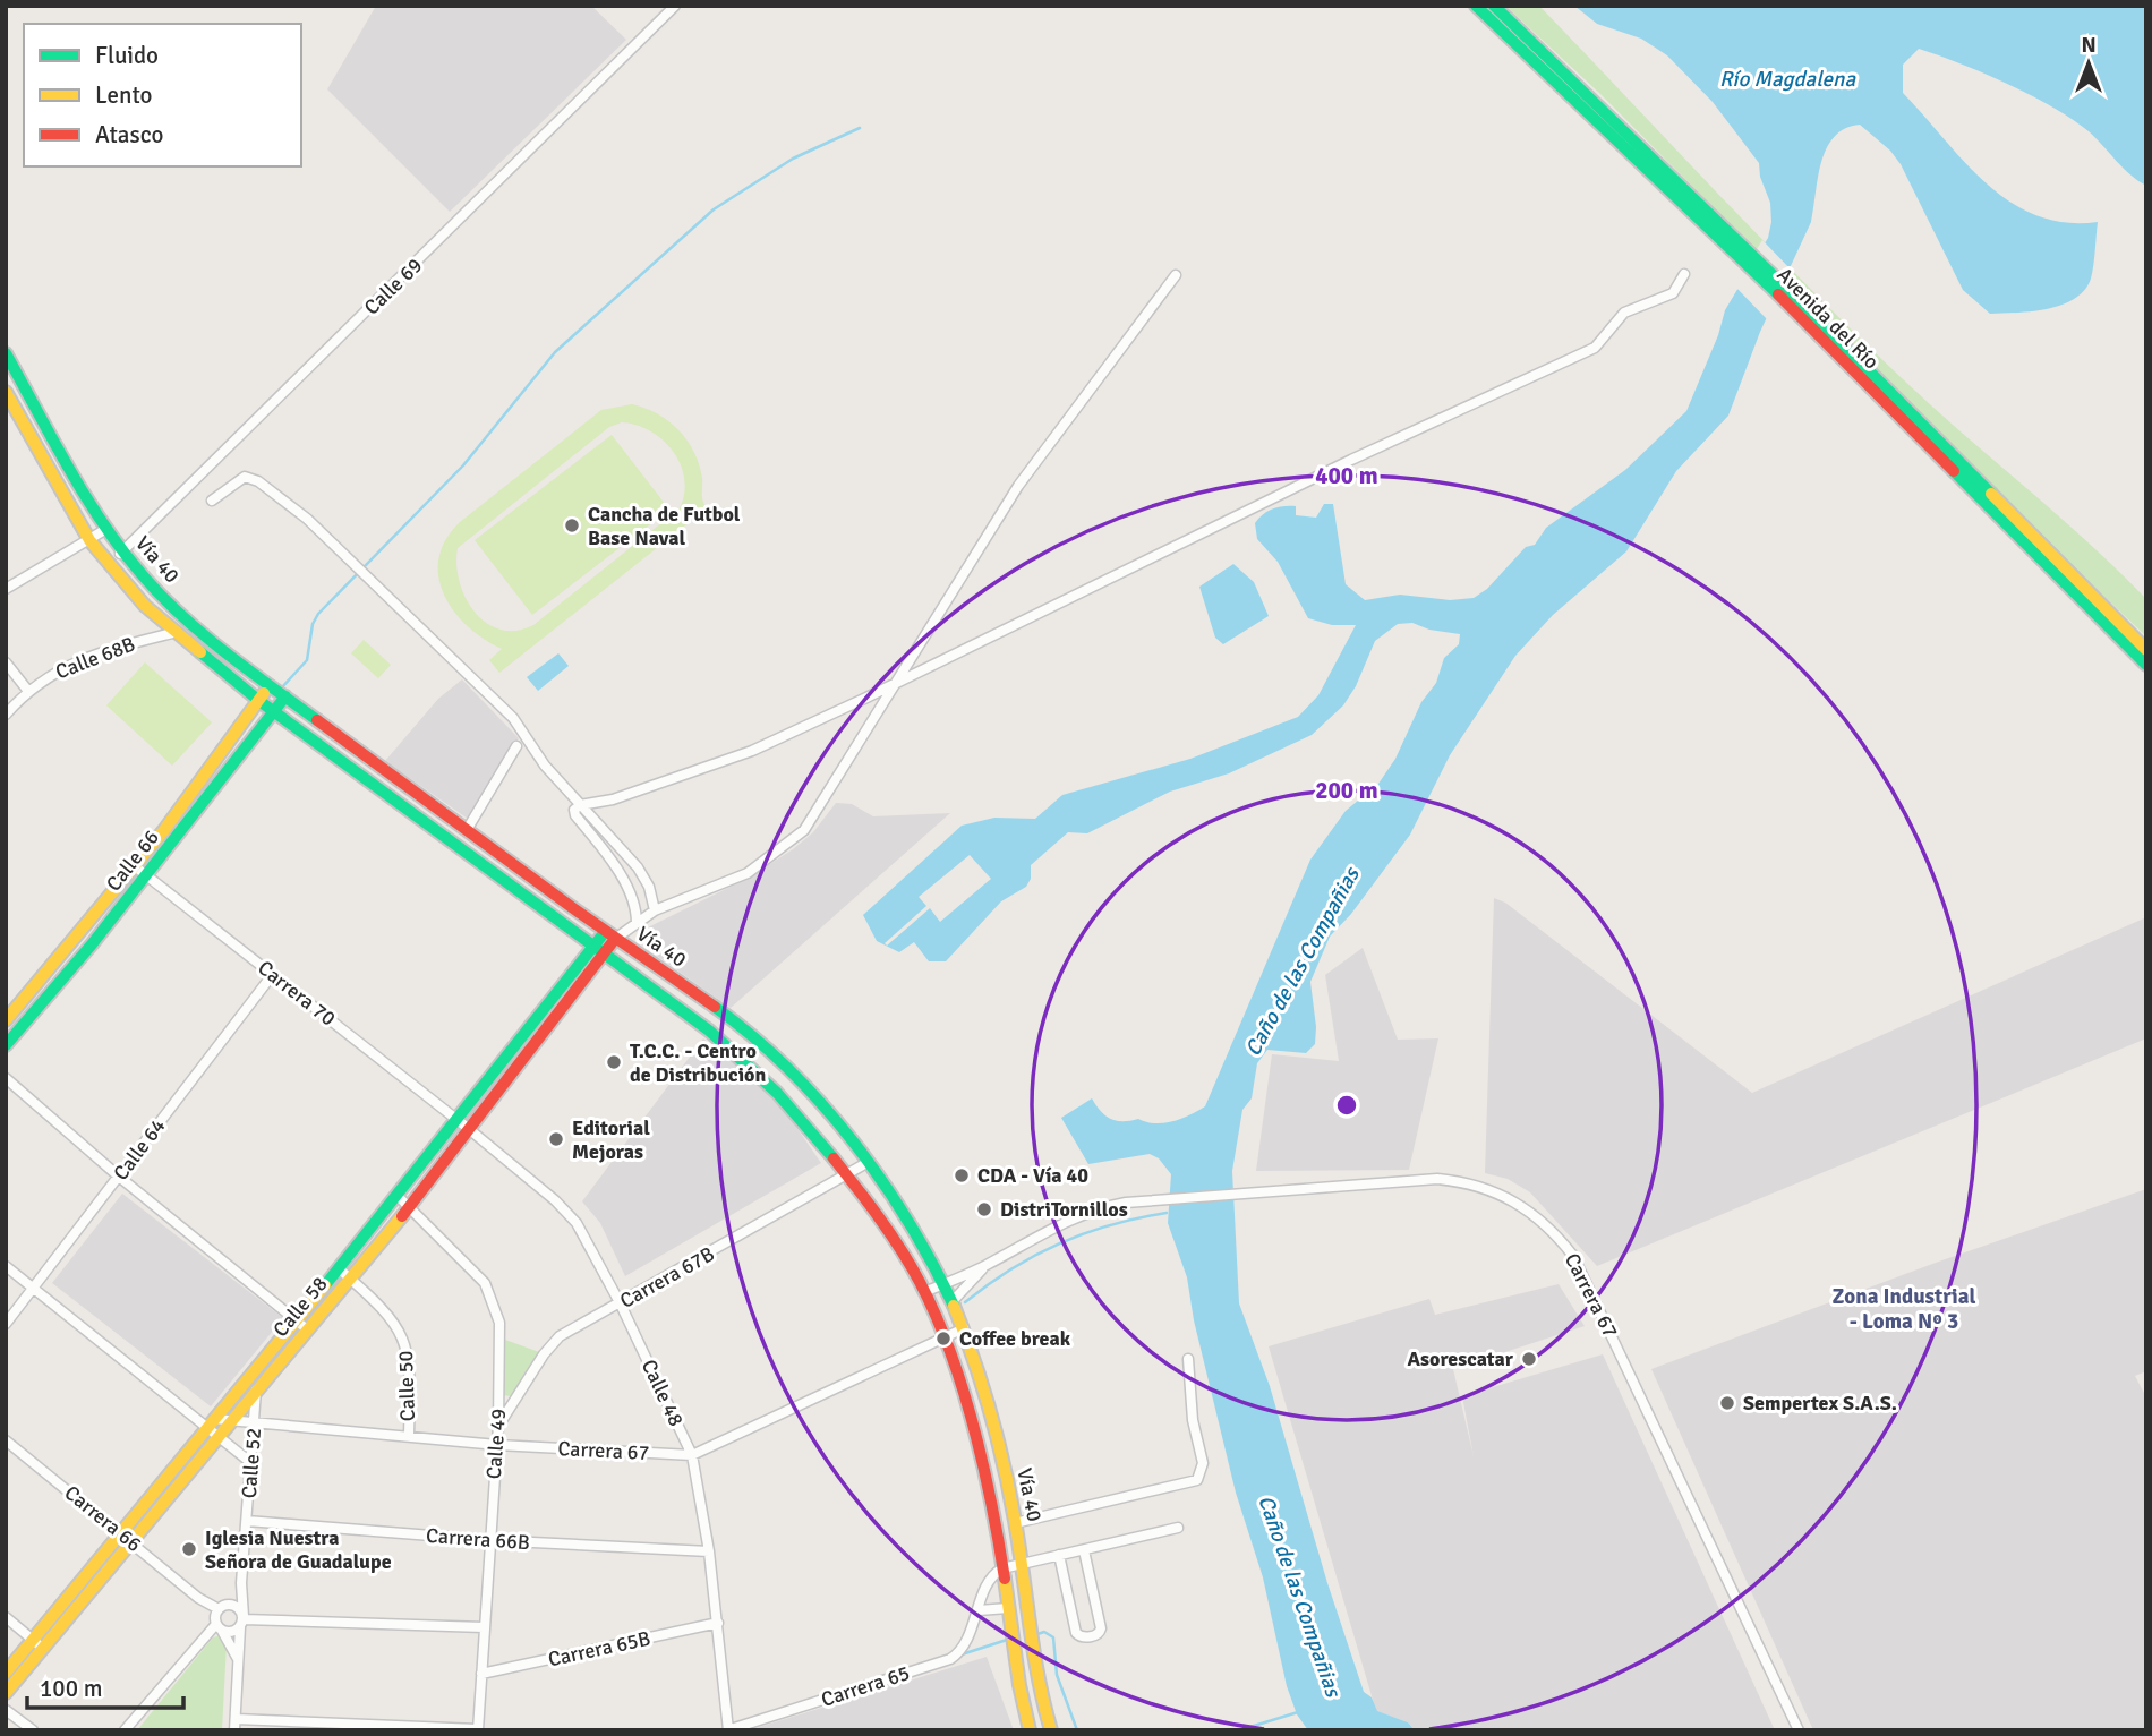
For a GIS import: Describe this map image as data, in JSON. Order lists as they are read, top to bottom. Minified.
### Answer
{"streets":{"main road":["Avenida del Río","Vía 40","Calle 66","Calle 58"],"street":["Calle 69","Calle 68B","Carrera 70","Calle 64","Carrera 67B","Carrera 67","Calle 50","Calle 48","Calle 49","Calle 52","Carrera 66","Carrera 66B","Carrera 65B","Carrera 65"]},"crossings":[["Calle 69","Vía 40"],["Vía 40","Calle 68B"],["Vía 40","Calle 66"],["Vía 40","Carrera 67B"],["Vía 40","Carrera 67"],["Vía 40","Calle 58"],["Vía 40","Carrera 65"],["Calle 66","Carrera 70"],["Carrera 70","Calle 64"],["Carrera 70","Calle 58"],["Carrera 70","Calle 48"],["Carrera 67B","Calle 48"],["Carrera 67B","Calle 49"],["Carrera 67","Calle 58"],["Carrera 67","Calle 50"],["Carrera 67","Calle 48"],["Carrera 67","Calle 49"],["Carrera 67","Calle 52"],["Calle 58","Calle 50"],["Calle 58","Calle 48"],["Calle 58","Calle 49"],["Calle 58","Calle 52"],["Calle 58","Carrera 66"],["Calle 48","Carrera 66B"],["Calle 48","Carrera 65B"],["Calle 48","Carrera 65"],["Calle 49","Carrera 66B"],["Calle 49","Carrera 65B"],["Calle 52","Carrera 66"],["Calle 52","Carrera 66B"]],"districts":["Zona Industrial - Loma Nº 3"],"water":["Río Magdalena","Caño de las Compañias"],"places":["Cancha de Futbol Base Naval","T.C.C. - Centro de Distribución","Editorial Mejoras","CDA - Vía 40","DistriTornillos","Coffee break","Asorescatar","Sempertex S.A.S.","Iglesia Nuestra Señora de Guadalupe"],"legend":["Fluido","Lento","Atasco"],"scale_bar":"100 m","north":"top","rings":["400 m","200 m"]}
